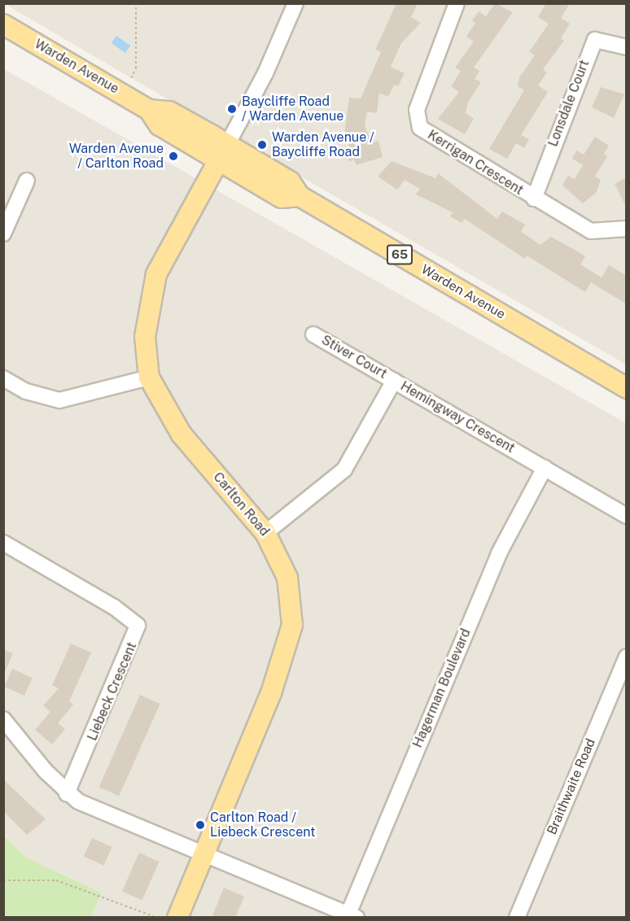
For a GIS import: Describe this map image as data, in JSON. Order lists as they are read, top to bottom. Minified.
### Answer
{"streets":{"main road":["Warden Avenue","65","Carlton Road"],"street":["Lonsdale Court","Kerrigan Crescent","Stiver Court","Hemingway Crescent","Hagerman Boulevard","Liebeck Crescent","Braithwaite Road"]},"crossings":[["Warden Avenue","Carlton Road"],["Lonsdale Court","Kerrigan Crescent"],["Stiver Court","Hemingway Crescent"],["Hemingway Crescent","Carlton Road"],["Hemingway Crescent","Hagerman Boulevard"]],"places":["Baycliffe Road / Warden Avenue","Warden Avenue / Baycliffe Road","Warden Avenue / Carlton Road","Carlton Road / Liebeck Crescent"]}
